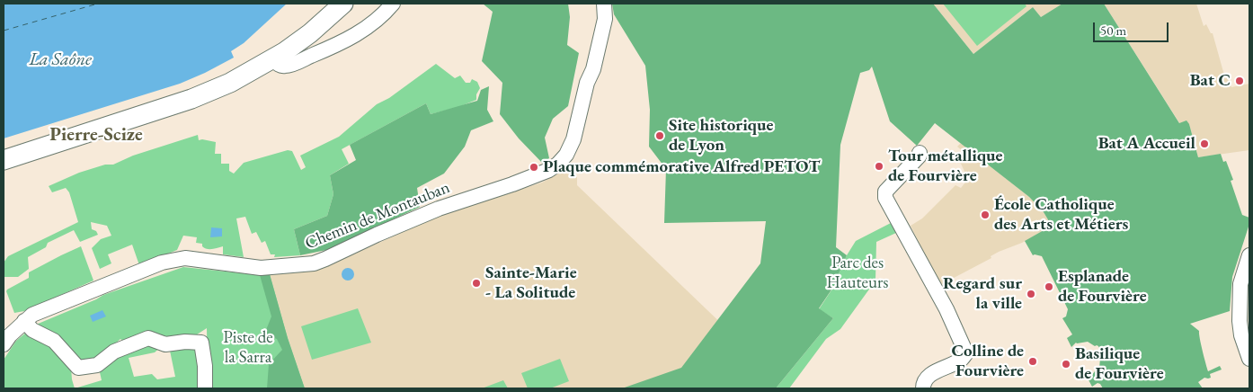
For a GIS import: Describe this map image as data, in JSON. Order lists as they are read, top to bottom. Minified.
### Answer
{"streets":{"street":["Chemin de Montauban"]},"districts":["Pierre-Scize"],"water":["La Saône"],"parks":["Parc des Hauteurs","Piste de la Sarra"],"places":["Bat C","Site historique de Lyon","Bat A Accueil","Tour métallique de Fourvière","Plaque commémorative Alfred PETOT","École Catholique des Arts et Métiers","Sainte-Marie - La Solitude","Esplanade de Fourvière","Regard sur la ville","Colline de Fourvière","Basilique de Fourvière"],"scale_bar":"50 m"}
